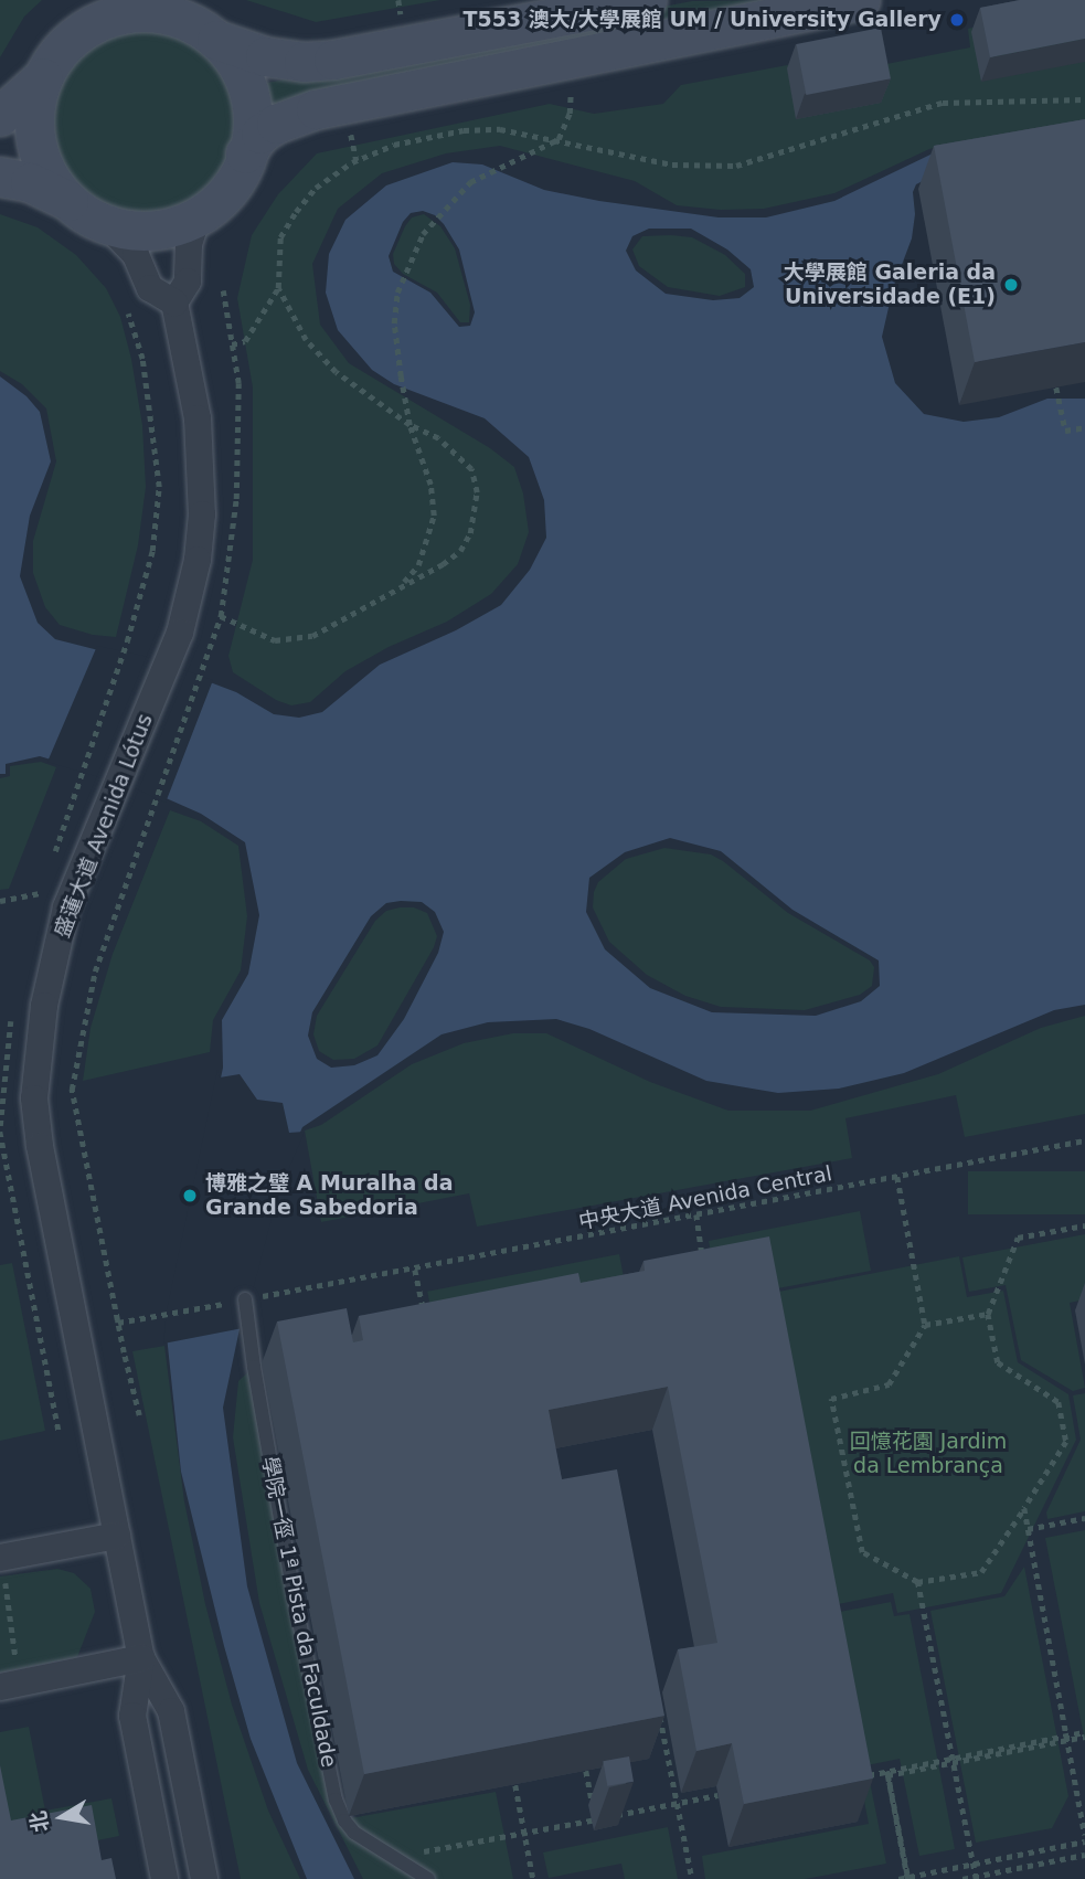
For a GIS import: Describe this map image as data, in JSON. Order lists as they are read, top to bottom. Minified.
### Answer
{"streets":{"street":["盛蓮大道 Avenida Lótus"],"lane":["學院一徑 1ª Pista da Faculdade"],"path":["中央大道 Avenida Central"]},"parks":["回憶花園 Jardim da Lembrança"],"places":["T553 澳大/大學展館 UM / University Gallery","大學展館 Galeria da Universidade (E1)","博雅之璧 A Muralha da Grande Sabedoria"],"north":"left"}
